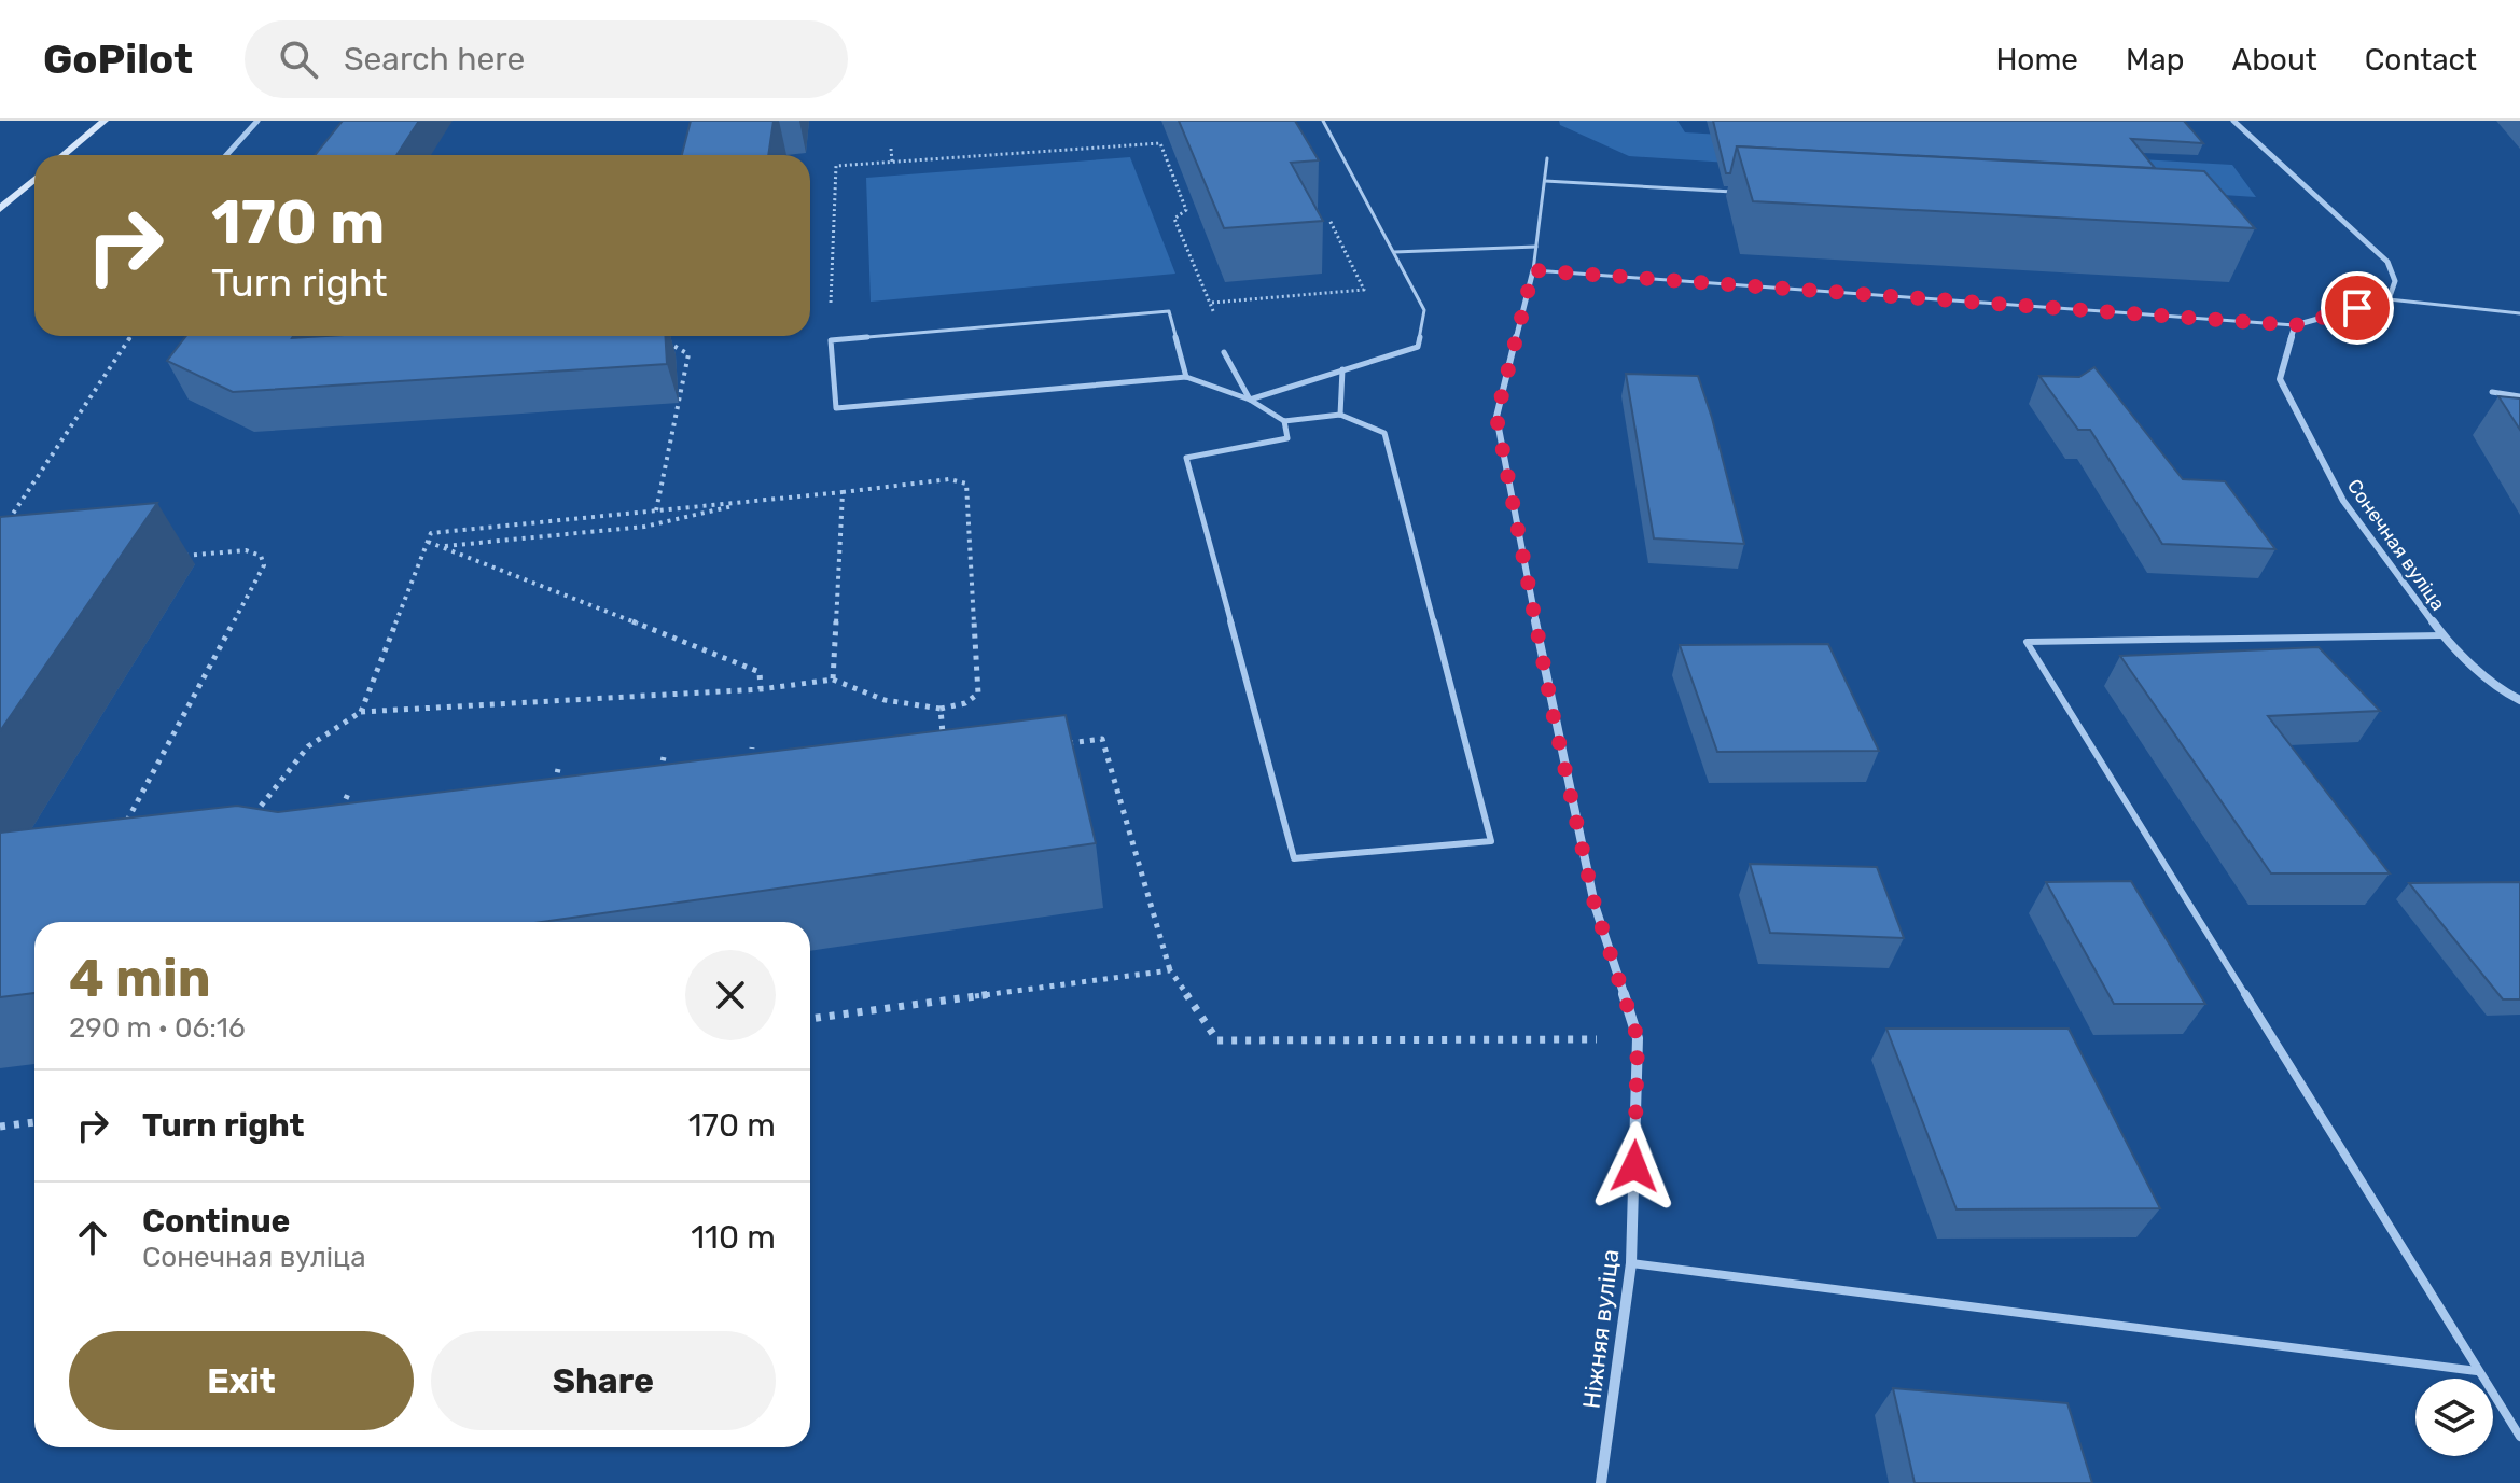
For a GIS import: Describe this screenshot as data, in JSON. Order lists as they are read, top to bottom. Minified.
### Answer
{"streets":{"street":["Сонечная вуліца","Ніжняя вуліца"]},"page":{"header":"GoPilot","search":"Search here","nav":["Home","Map","About","Contact"],"turn":["170 m","Turn right"],"heading":["4 min","290 m · 06:16"],"list":[{"name":"Turn right","value":"170 m"},{"name":"Continue","note":"Сонечная вуліца","value":"110 m"}],"buttons":["Exit","Share"]}}
